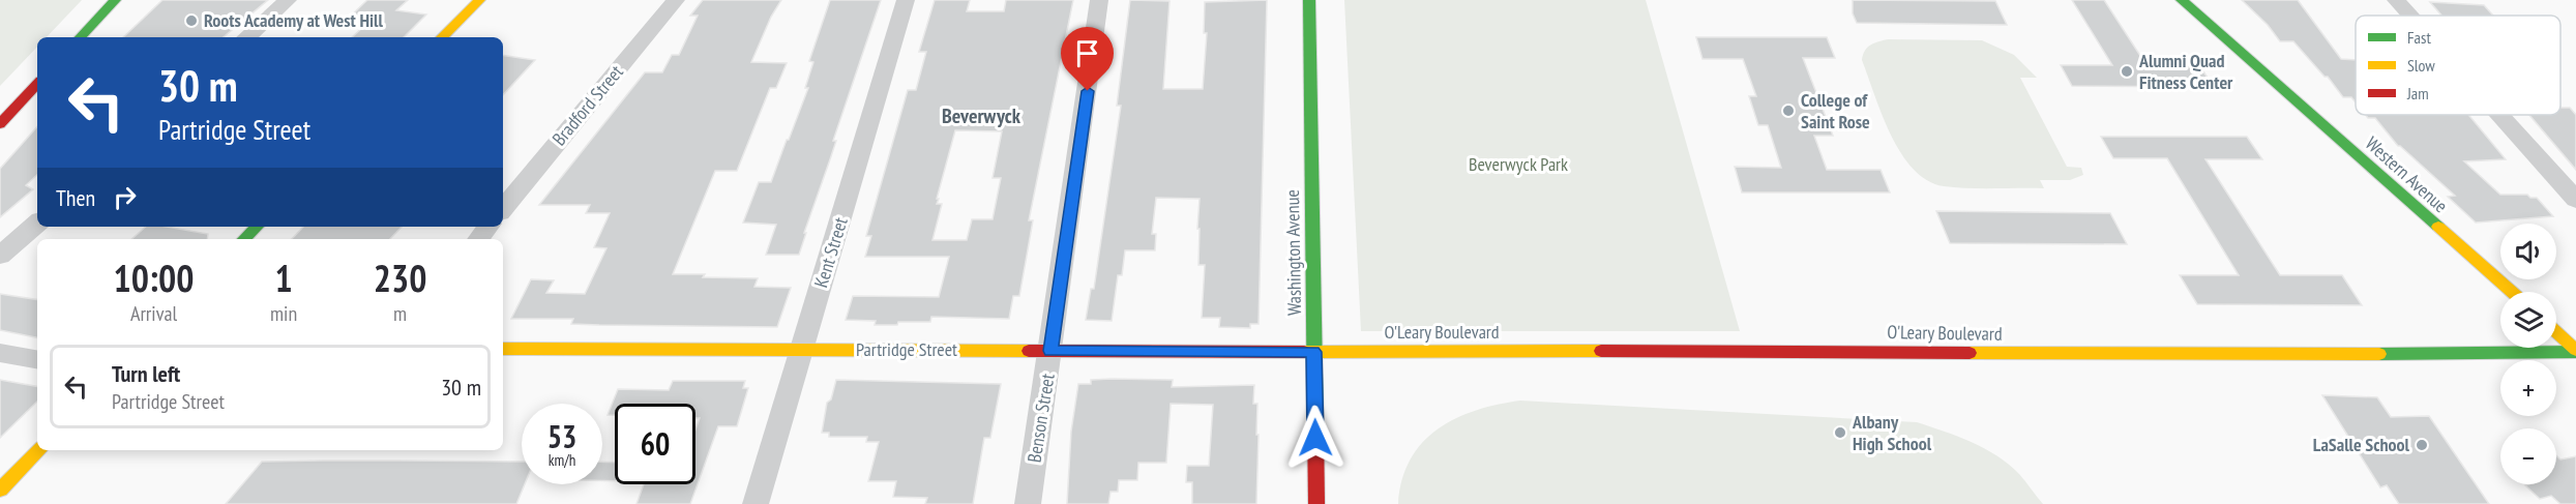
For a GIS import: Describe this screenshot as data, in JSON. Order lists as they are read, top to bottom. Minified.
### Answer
{"streets":{"street":["Bradford Street","Western Avenue","Kent Street","Washington Avenue","O'Leary Boulevard","Partridge Street","Benson Street"]},"crossings":[["Kent Street","Partridge Street"],["Washington Avenue","O'Leary Boulevard"],["Washington Avenue","Partridge Street"],["O'Leary Boulevard","Partridge Street"],["Partridge Street","Benson Street"]],"districts":["Beverwyck"],"parks":["Beverwyck Park"],"places":["Roots Academy at West Hill","Alumni Quad Fitness Center","College of Saint Rose","Albany High School","LaSalle School"],"legend":["Fast","Slow","Jam"],"page":{"turn":["30 m","Partridge Street"],"then":"Then","map_buttons":["+","−"],"eta":["10:00","Arrival","1","min","230","m"],"list":[{"name":"Turn left","note":"Partridge Street","value":"30 m"}],"speed":"53 km/h","limit":"60"}}
